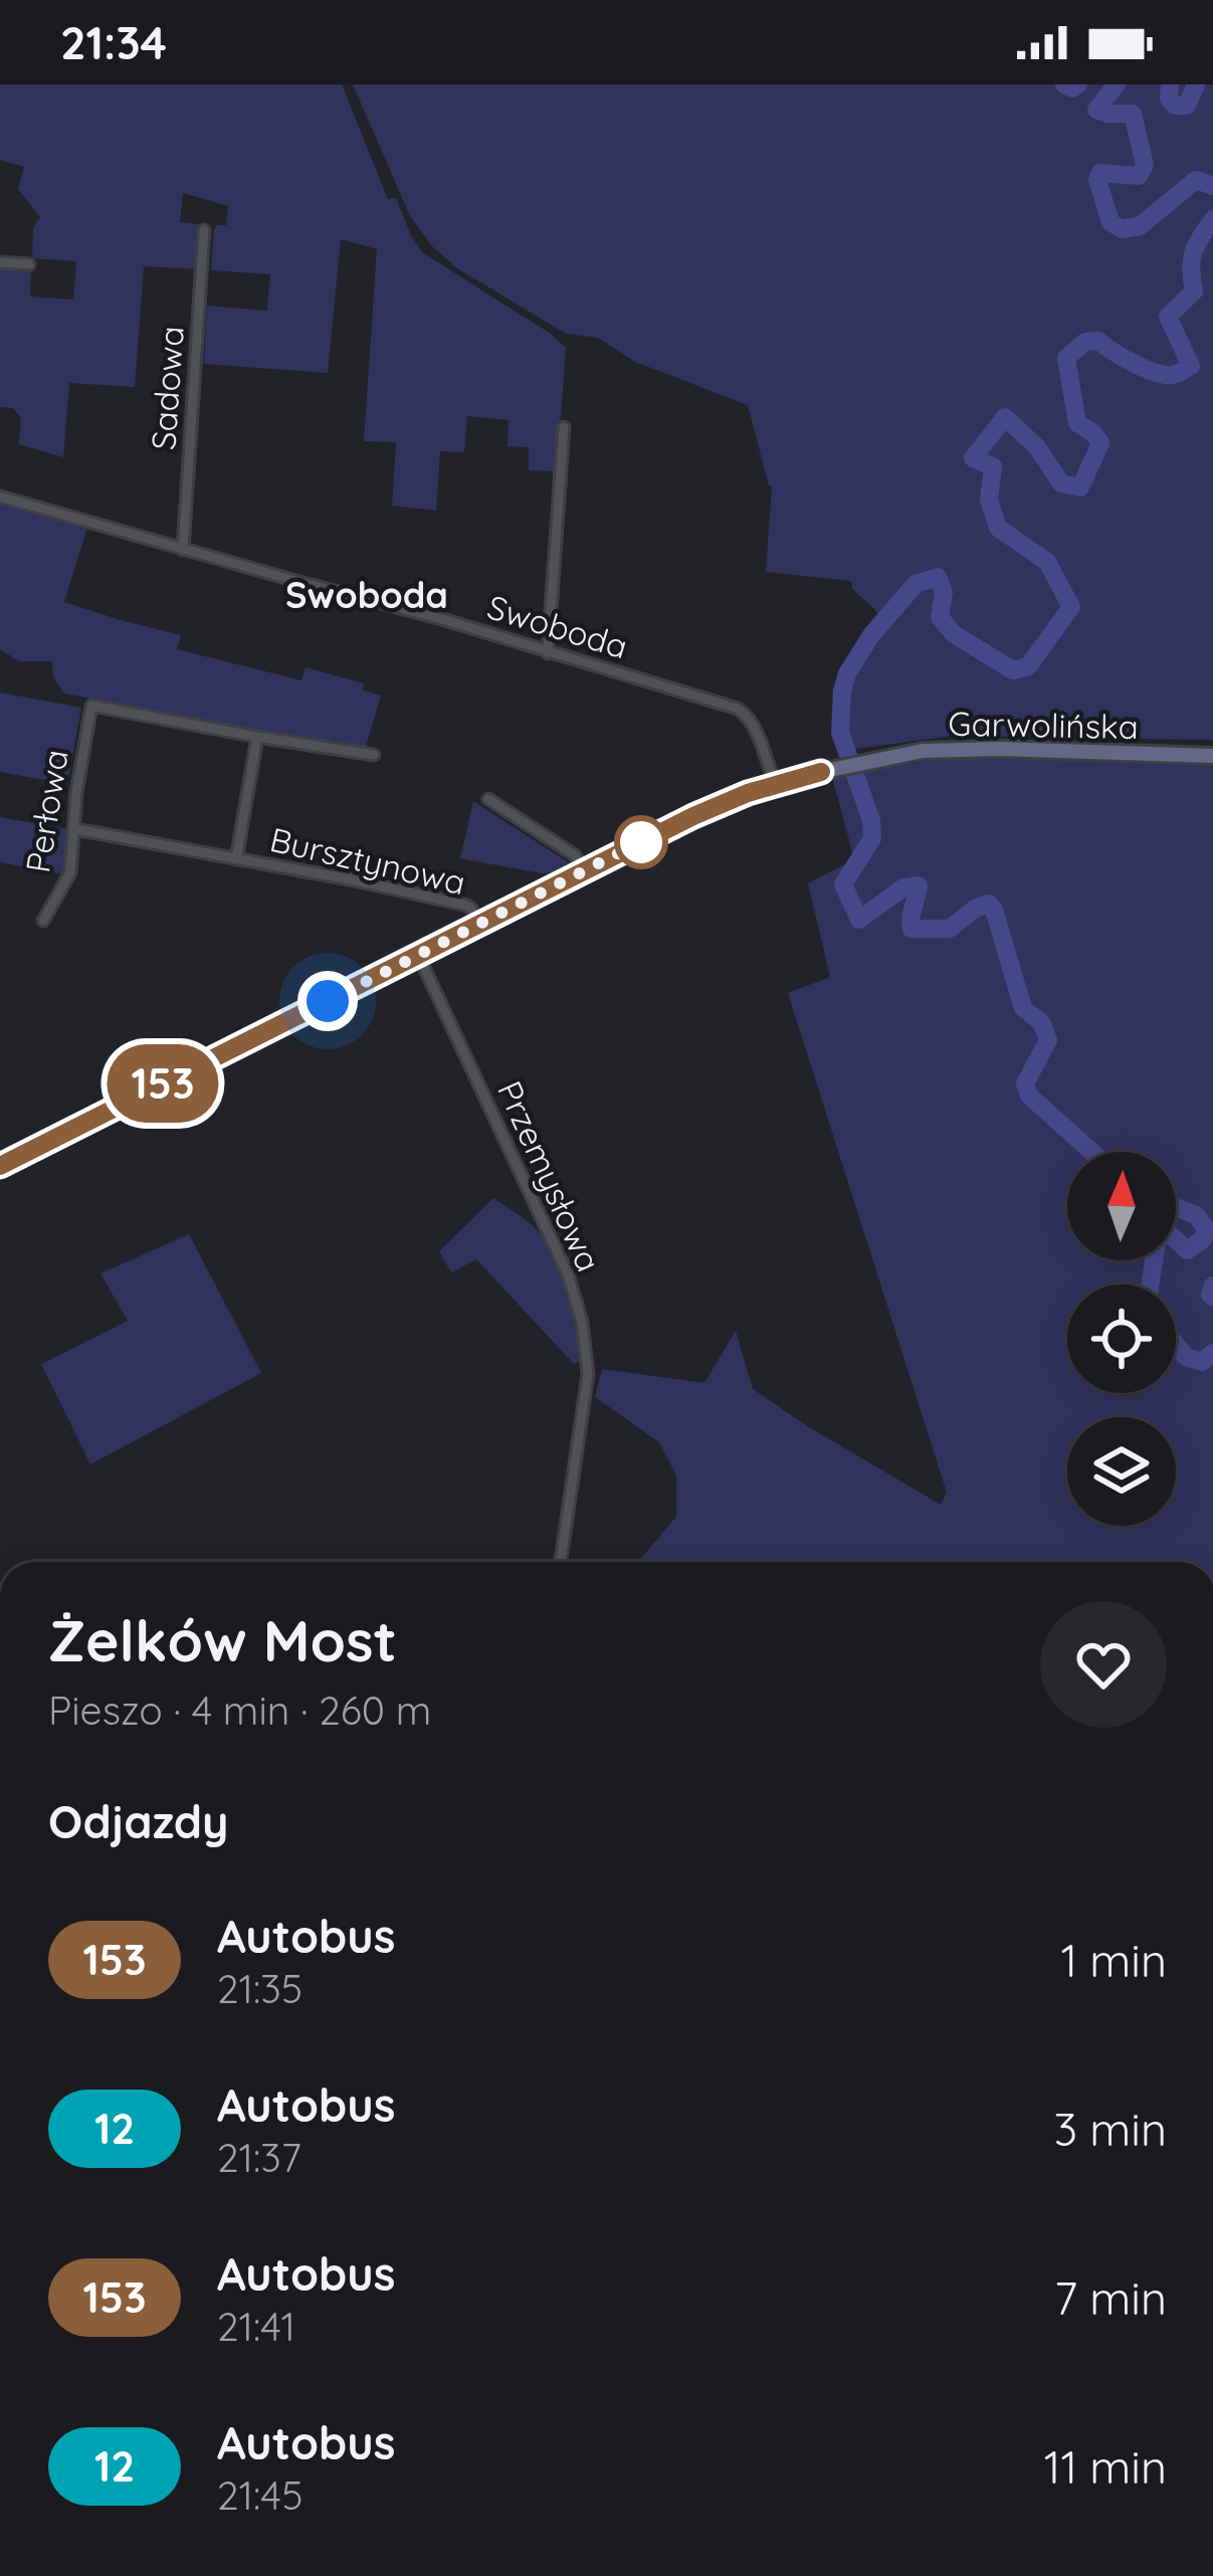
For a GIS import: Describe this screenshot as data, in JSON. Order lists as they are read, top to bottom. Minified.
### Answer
{"streets":{"main road":["Garwolińska"],"street":["Sadowa","Swoboda","Perłowa","Bursztynowa","Przemysłowa"]},"crossings":[["Sadowa","Swoboda"],["Swoboda","Garwolińska"],["Garwolińska","Bursztynowa"],["Garwolińska","Przemysłowa"],["Perłowa","Bursztynowa"]],"districts":["Swoboda"],"lines":["bus line 153"],"north":"top","page":{"status":"21:34","on_map":"153","heading":[["Żelków Most","Pieszo · 4 min · 260 m"],"Odjazdy"],"list":[{"mark":"153","name":"Autobus","note":"21:35","value":"1 min"},{"mark":"12","name":"Autobus","note":"21:37","value":"3 min"},{"mark":"153","name":"Autobus","note":"21:41","value":"7 min"},{"mark":"12","name":"Autobus","note":"21:45","value":"11 min"}]}}
